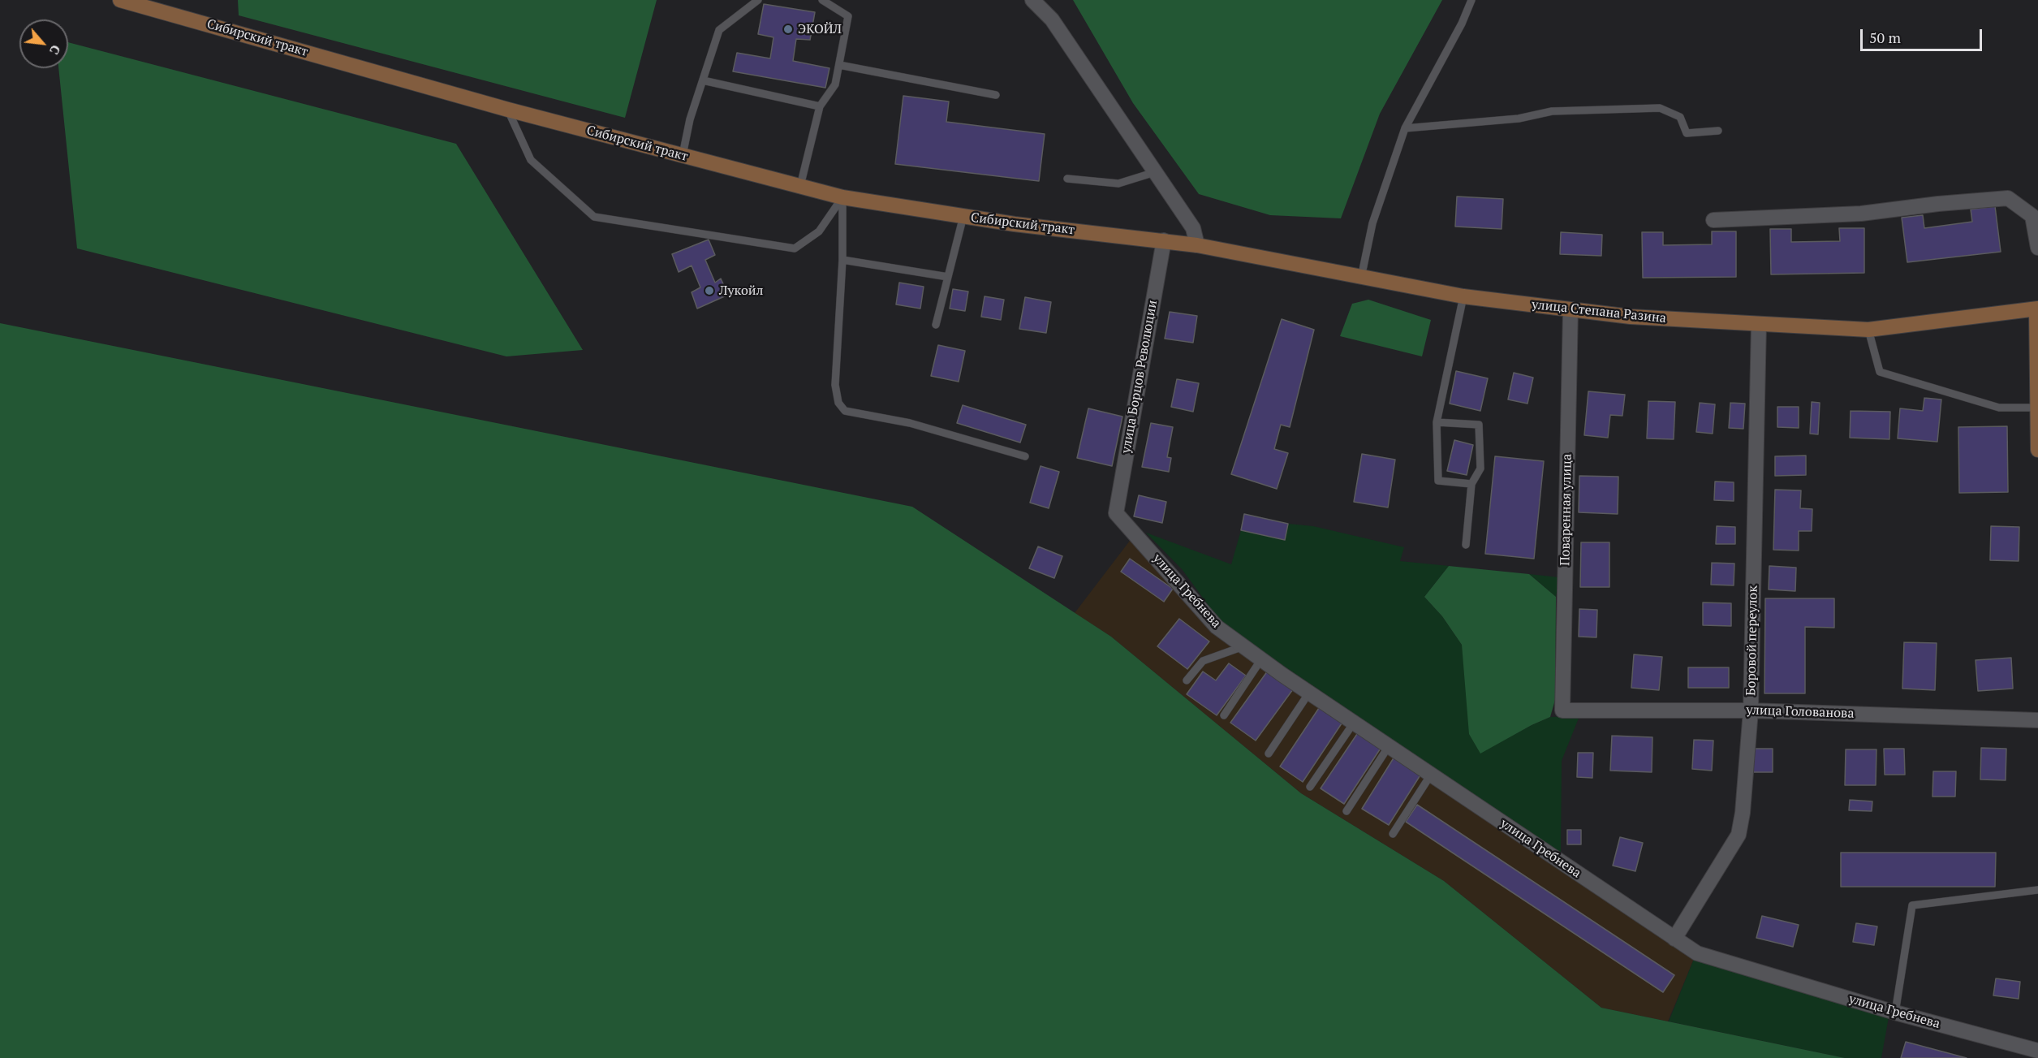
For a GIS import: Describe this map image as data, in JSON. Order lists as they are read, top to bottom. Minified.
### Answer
{"streets":{"main road":["Сибирский тракт","улица Степана Разина"],"street":["улица Борцов Революции","Поваренная улица","улица Гребнева","Боровой переулок","улица Голованова"]},"crossings":[["Сибирский тракт","улица Степана Разина"],["Сибирский тракт","улица Борцов Революции"],["улица Степана Разина","улица Борцов Революции"],["улица Степана Разина","Поваренная улица"],["улица Степана Разина","Боровой переулок"],["улица Борцов Революции","улица Гребнева"],["Поваренная улица","улица Голованова"],["улица Гребнева","Боровой переулок"],["Боровой переулок","улица Голованова"]],"places":["ЭКОЙЛ","Лукойл"],"scale_bar":"50 m","north":"bottom right"}
